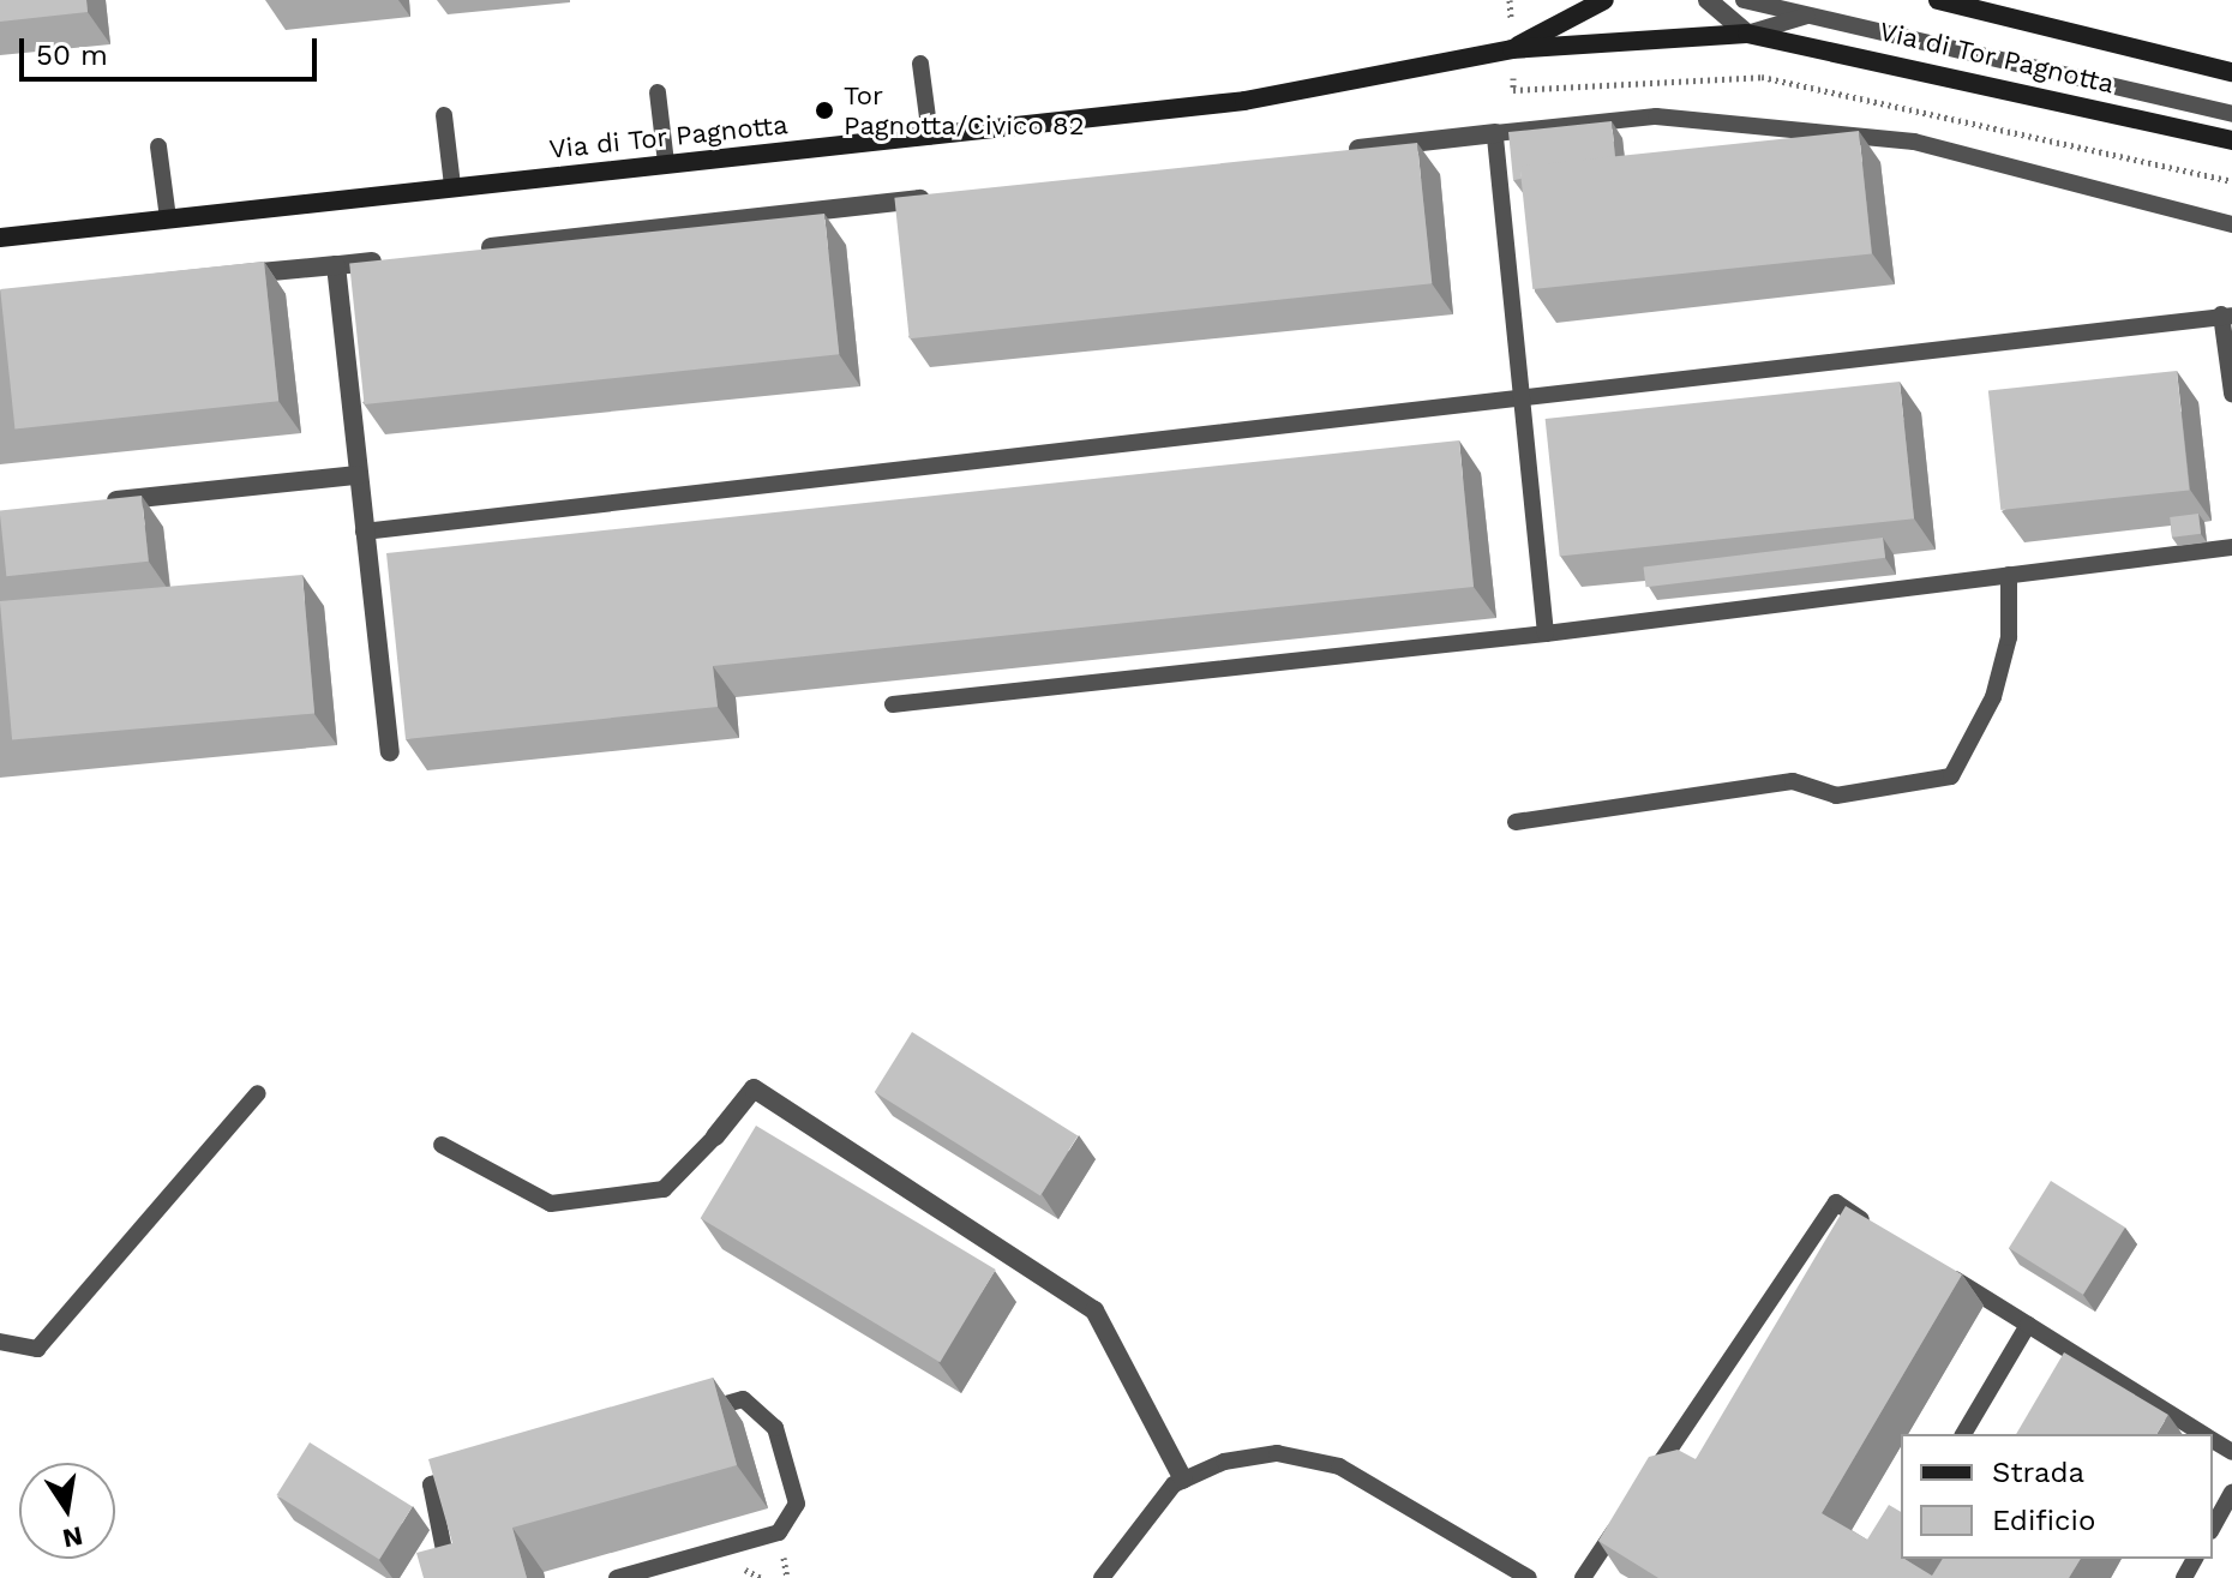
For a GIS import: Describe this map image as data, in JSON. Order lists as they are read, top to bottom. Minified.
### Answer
{"streets":{"street":["Via di Tor Pagnotta"]},"places":["Tor Pagnotta/Civico 82"],"legend":["Strada","Edificio"],"scale_bar":"50 m","north":"bottom"}
